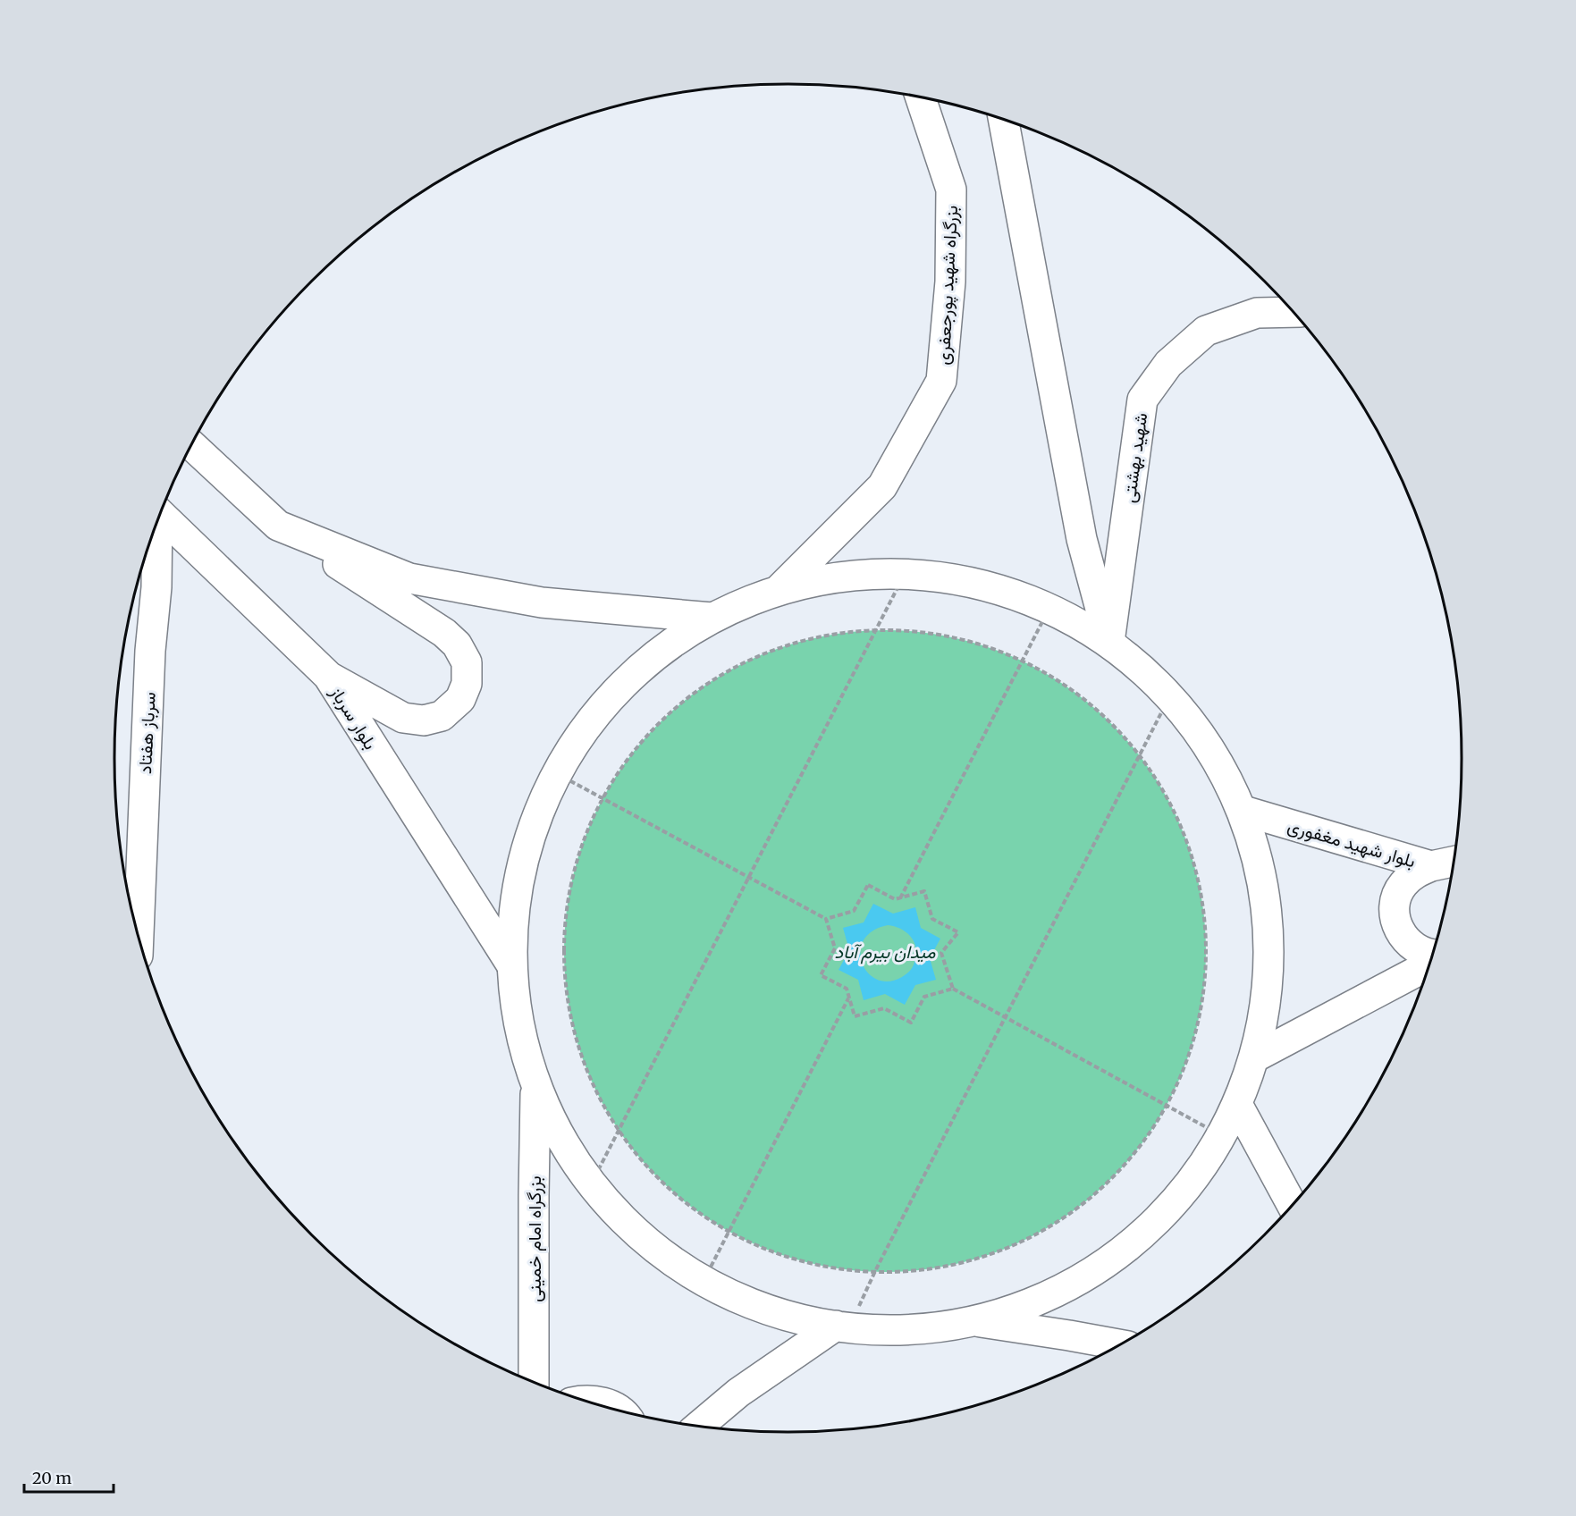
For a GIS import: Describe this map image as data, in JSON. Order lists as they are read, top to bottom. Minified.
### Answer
{"streets":{"main road":["بزرگراه شهید پورجعفری","شهید بهشتی","بلوار سرباز","سرباز هفتاد","بلوار شهید مغفوری","بزرگراه امام خمینی"]},"parks":["میدان بیرم آباد"],"scale_bar":"20 m"}
